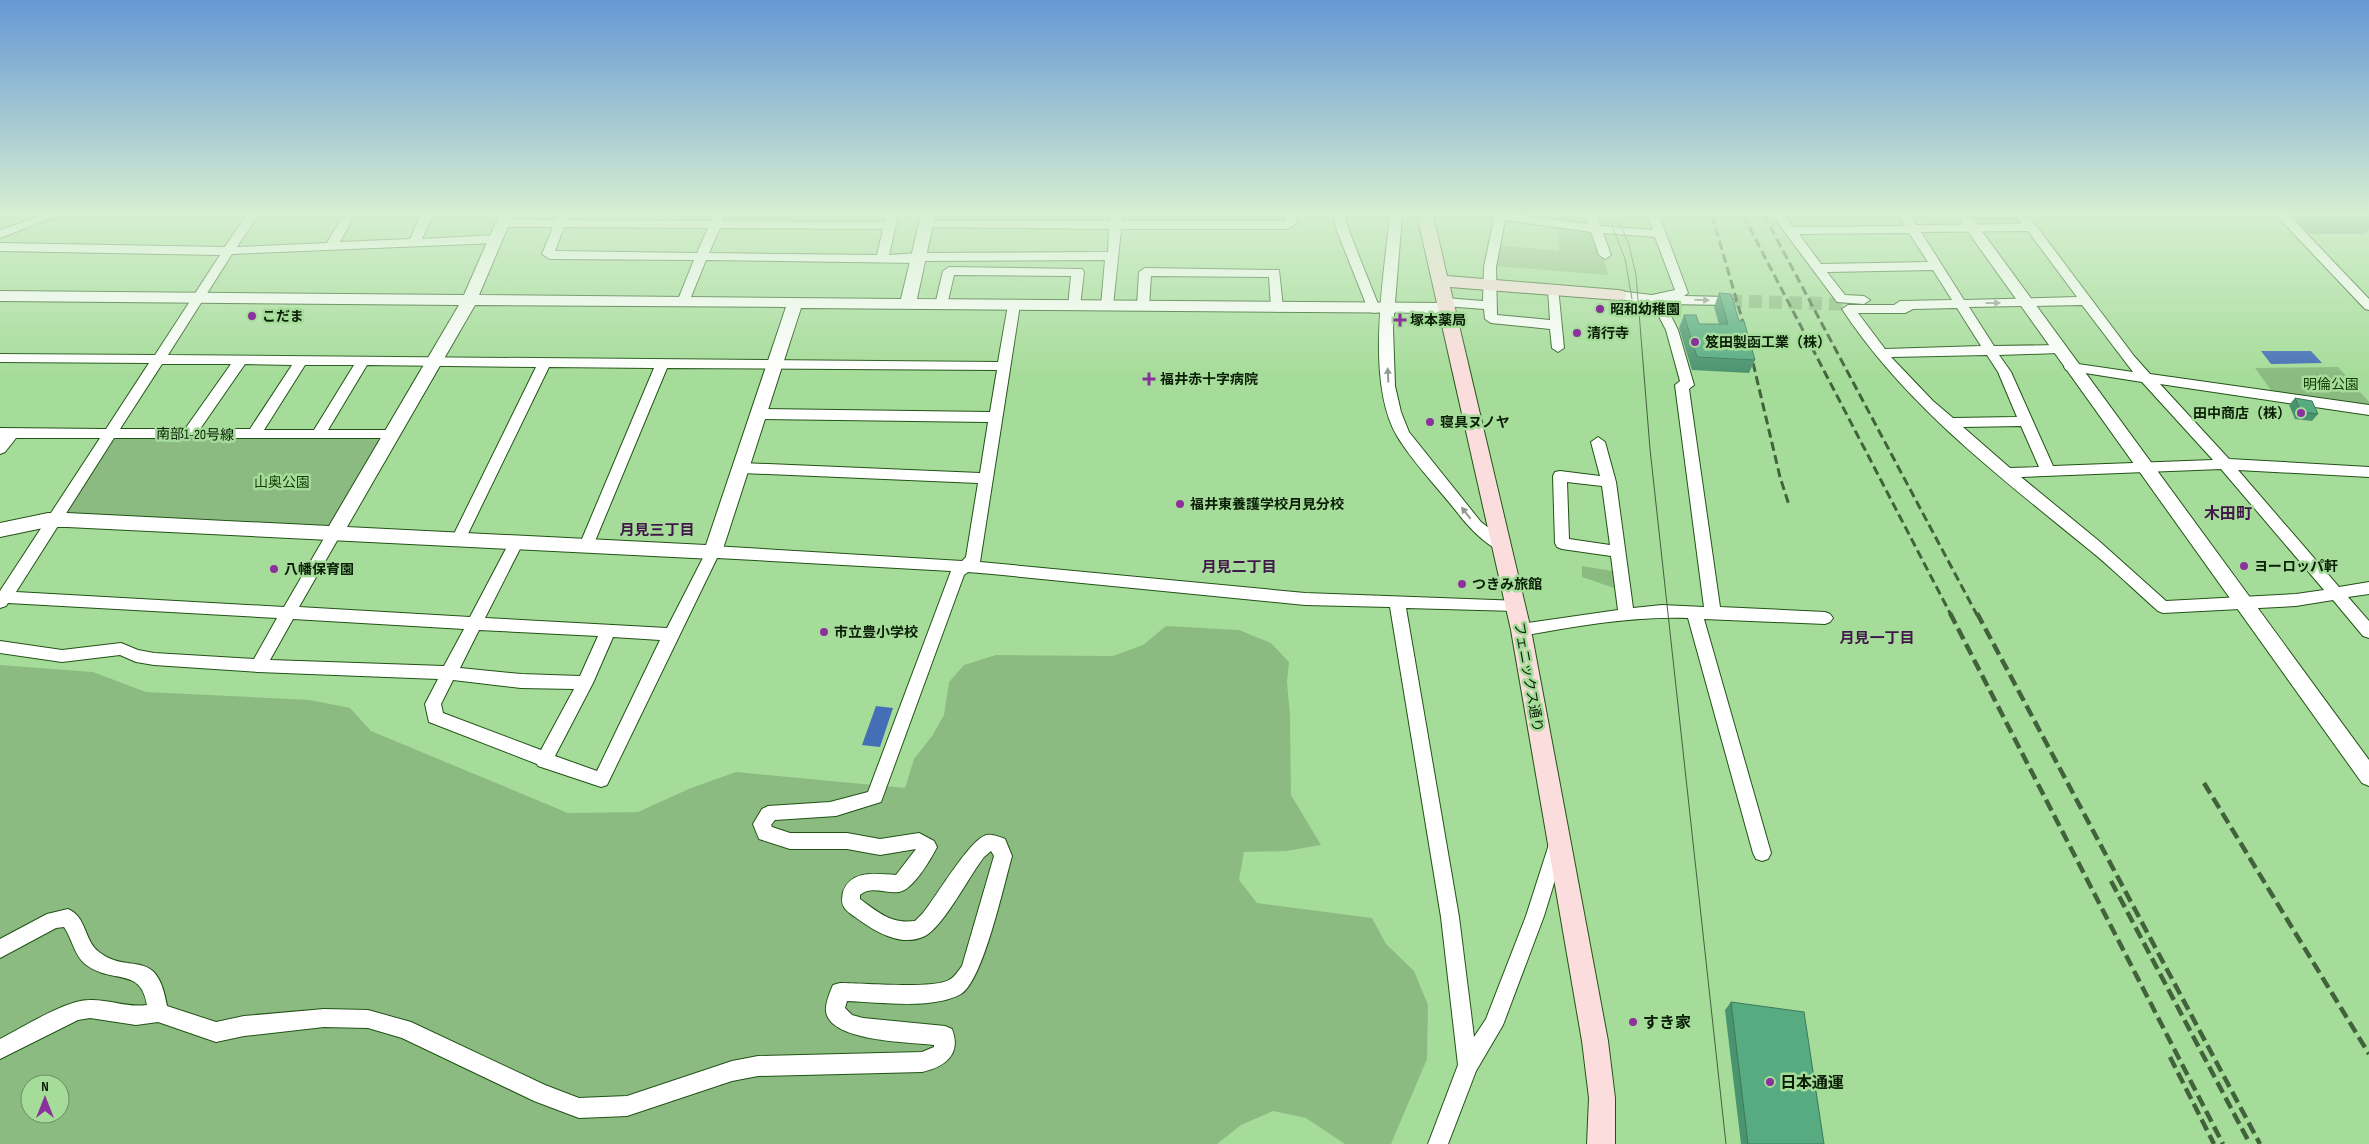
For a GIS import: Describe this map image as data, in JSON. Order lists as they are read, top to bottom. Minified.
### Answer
{"streets":{"main road":["フェニックス通り"],"street":["南部1-20号線"]},"districts":["木田町","月見三丁目","月見二丁目","月見一丁目"],"parks":["明倫公園","山奥公園"],"places":{"other":["昭和幼稚園","こだま","清行寺","笈田製函工業（株）","田中商店（株）","寝具ヌノヤ","福井東養護学校月見分校","ヨーロッパ軒","八幡保育園","つきみ旅館","市立豊小学校","すき家","日本通運"],"health":["塚本薬局","福井赤十字病院"]},"north":"top"}
